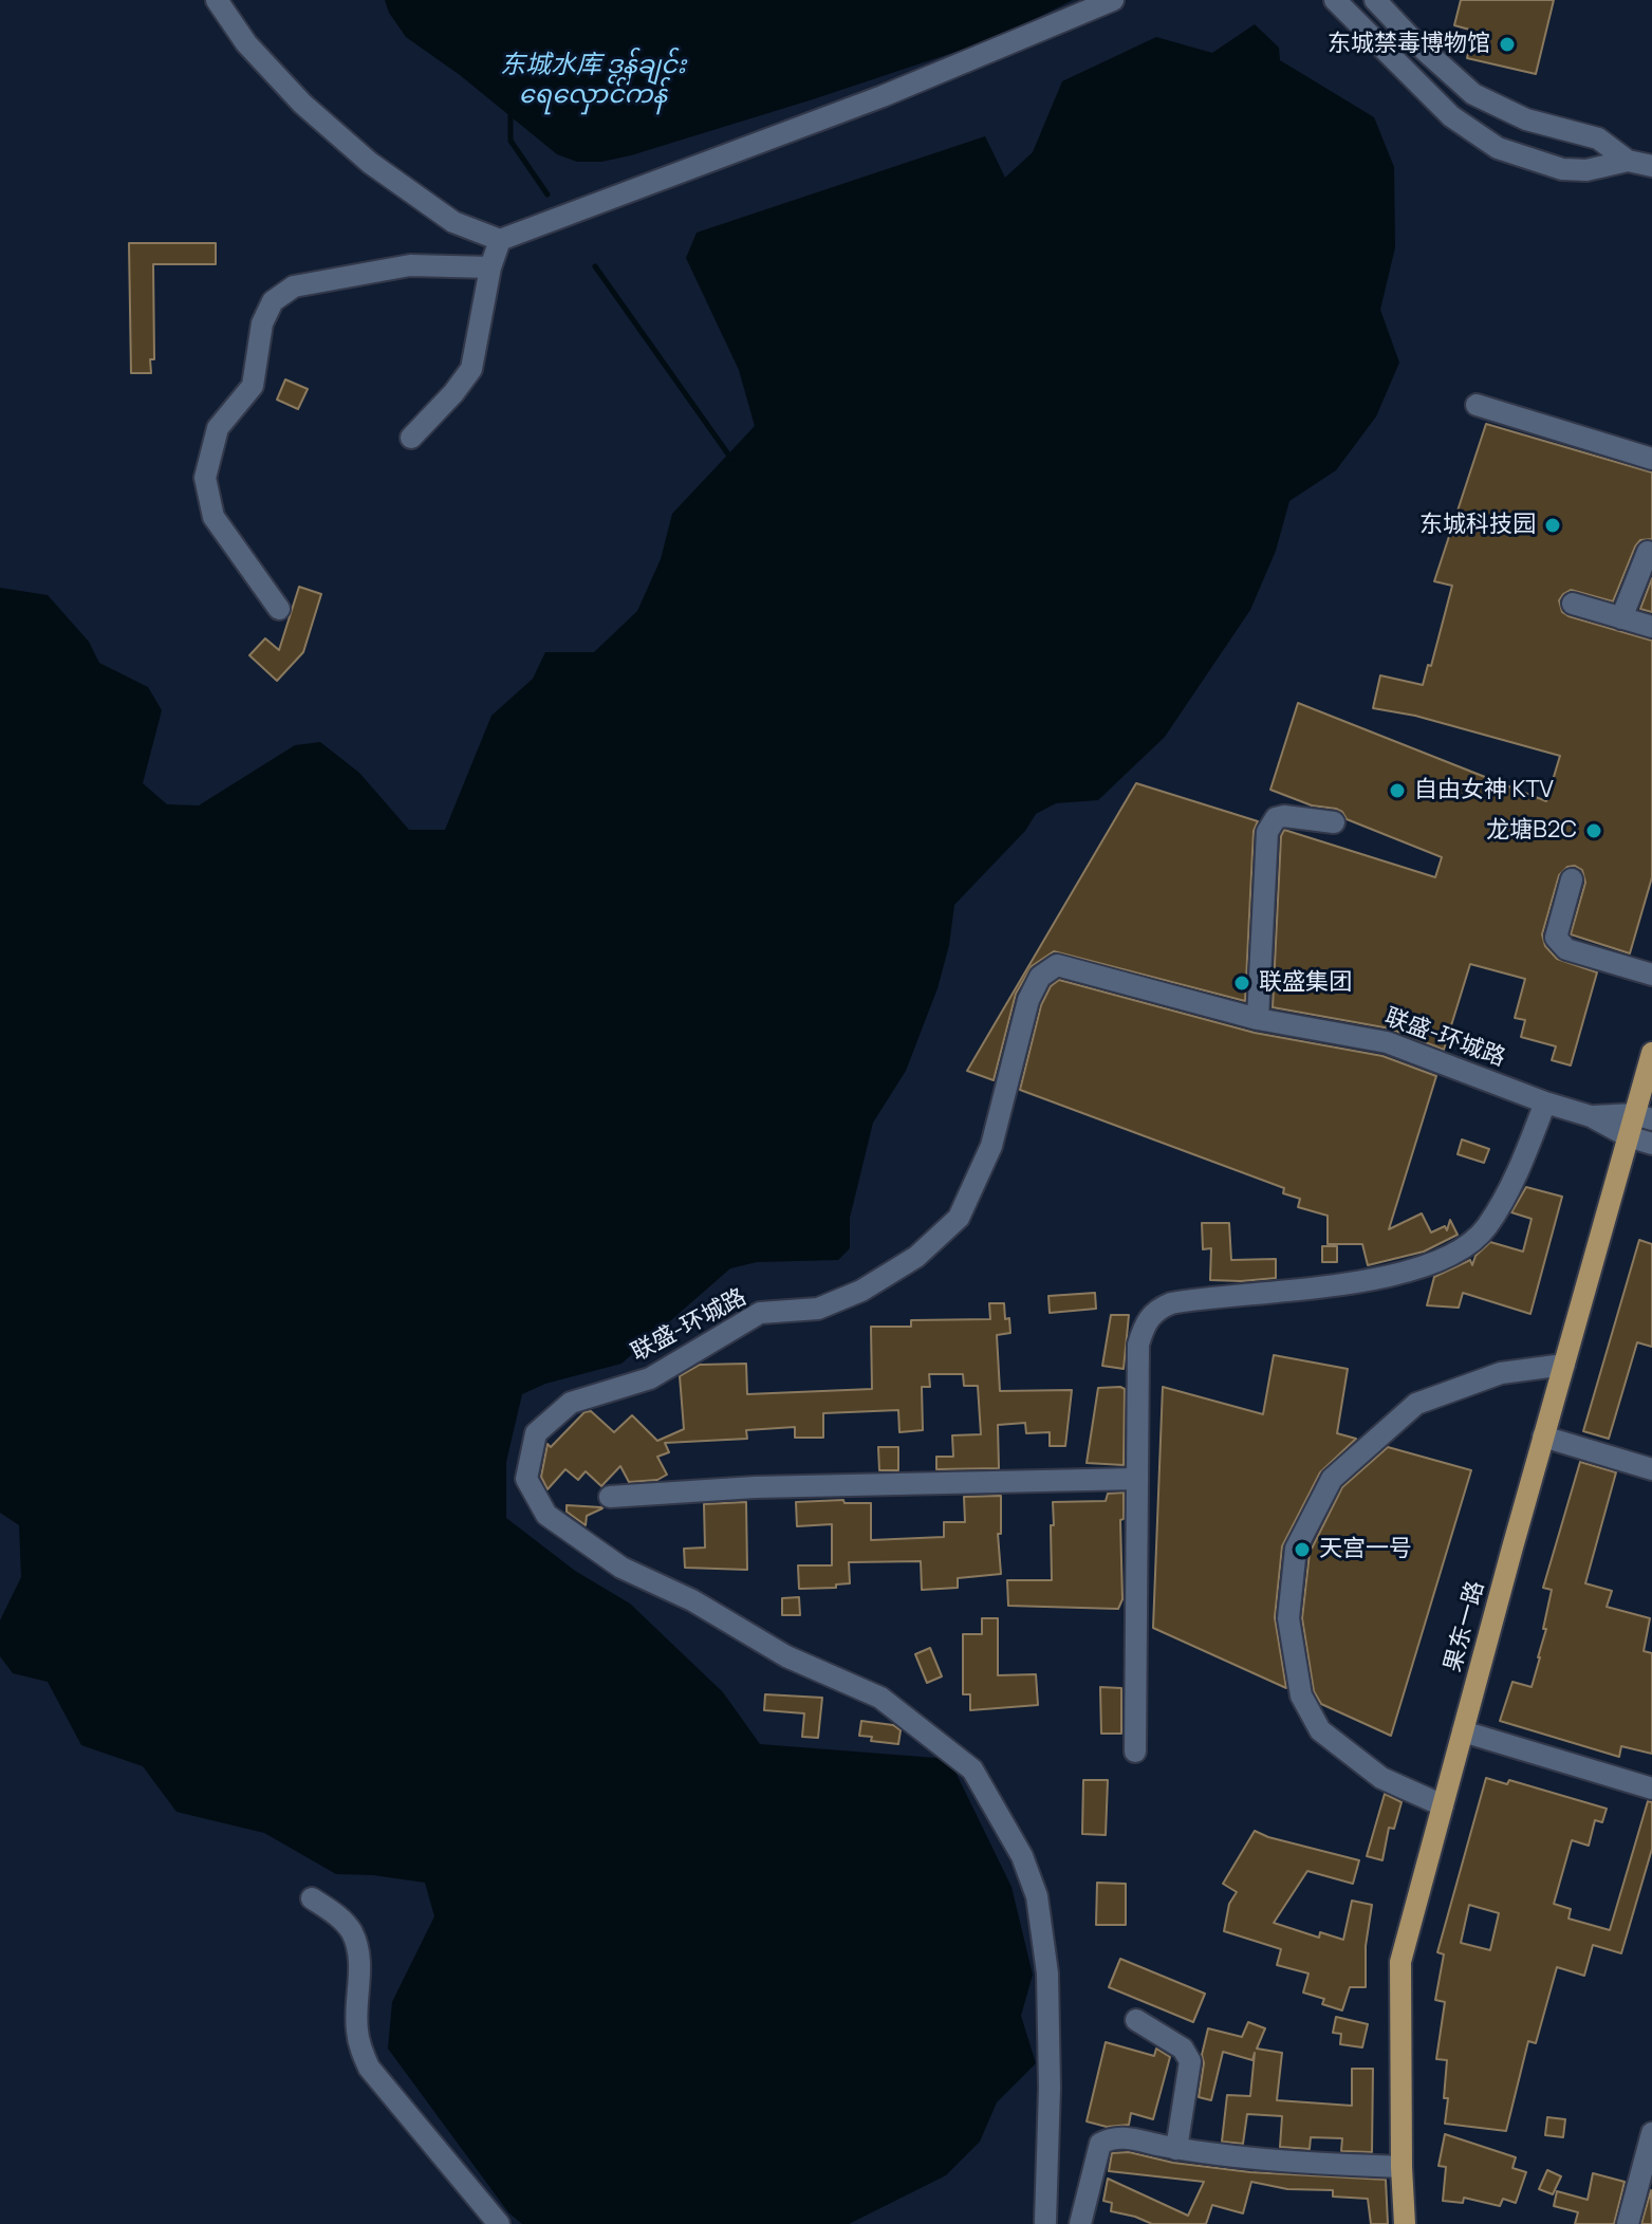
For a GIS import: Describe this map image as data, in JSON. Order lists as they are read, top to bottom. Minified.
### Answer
{"streets":{"main road":["果东一路"],"street":["联盛-环城路"]},"water":["东城水库 ဒွန်ချင်း ရေလှောင်ကန်"],"places":["东城禁毒博物馆","东城科技园","自由女神 KTV","龙塘B2C","联盛集团","天宫一号"]}
